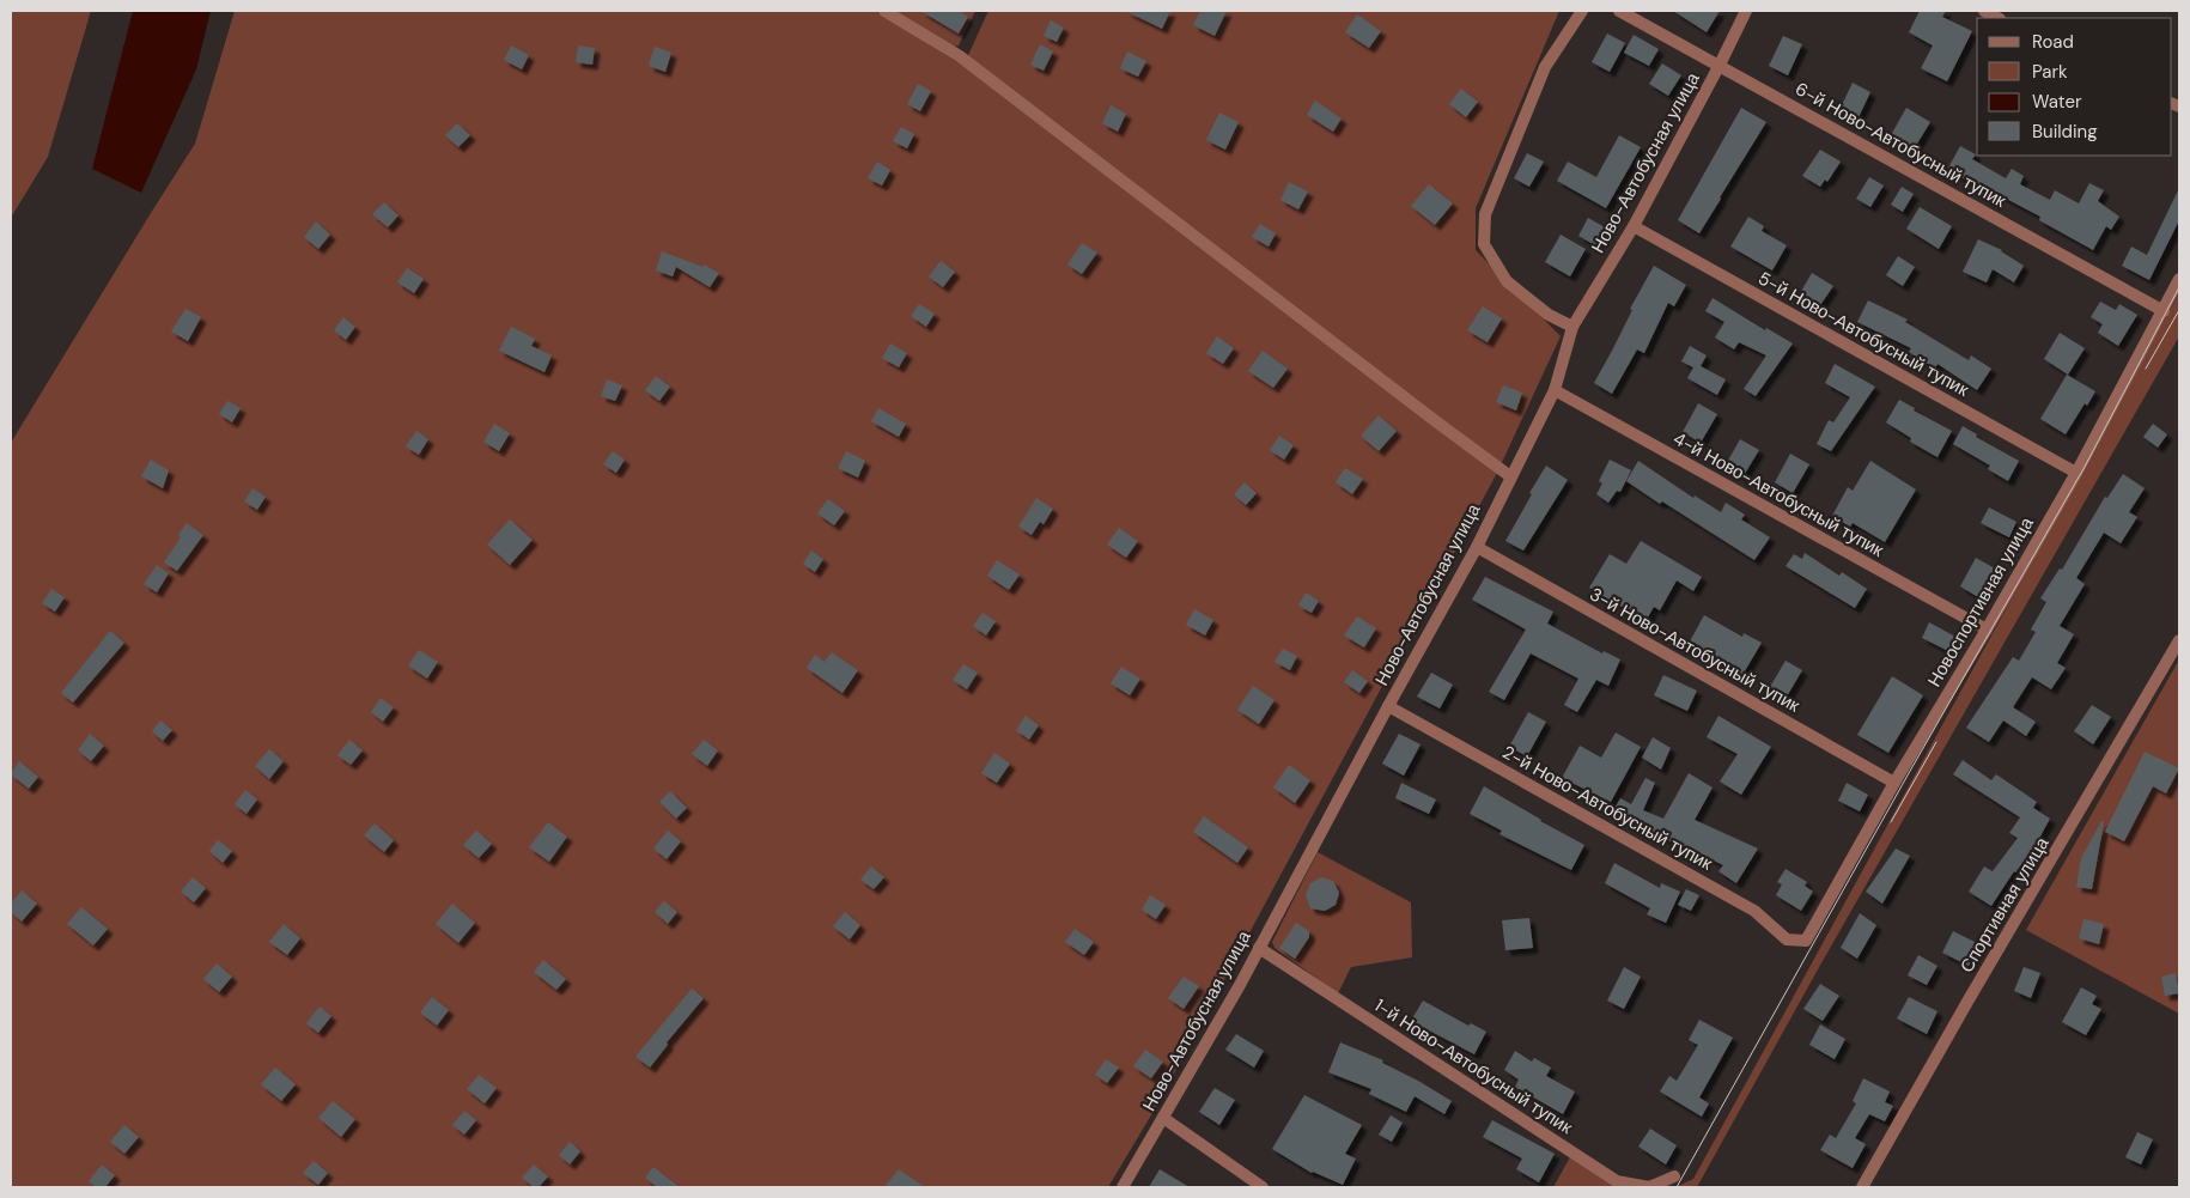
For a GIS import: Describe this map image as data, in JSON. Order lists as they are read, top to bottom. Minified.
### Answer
{"streets":{"street":["6-й Ново-Автобусный тупик","Ново-Автобусная улица","5-й Ново-Автобусный тупик","4-й Ново-Автобусный тупик","Новоспортивная улица","3-й Ново-Автобусный тупик","2-й Ново-Автобусный тупик","Спортивная улица","1-й Ново-Автобусный тупик"]},"crossings":[["6-й Ново-Автобусный тупик","Ново-Автобусная улица"],["6-й Ново-Автобусный тупик","Новоспортивная улица"],["Ново-Автобусная улица","5-й Ново-Автобусный тупик"],["Ново-Автобусная улица","4-й Ново-Автобусный тупик"],["Ново-Автобусная улица","3-й Ново-Автобусный тупик"],["Ново-Автобусная улица","2-й Ново-Автобусный тупик"],["Ново-Автобусная улица","1-й Ново-Автобусный тупик"],["5-й Ново-Автобусный тупик","Новоспортивная улица"],["4-й Ново-Автобусный тупик","Новоспортивная улица"],["Новоспортивная улица","3-й Ново-Автобусный тупик"],["Новоспортивная улица","2-й Ново-Автобусный тупик"]],"legend":["Road","Park","Water","Building"]}
